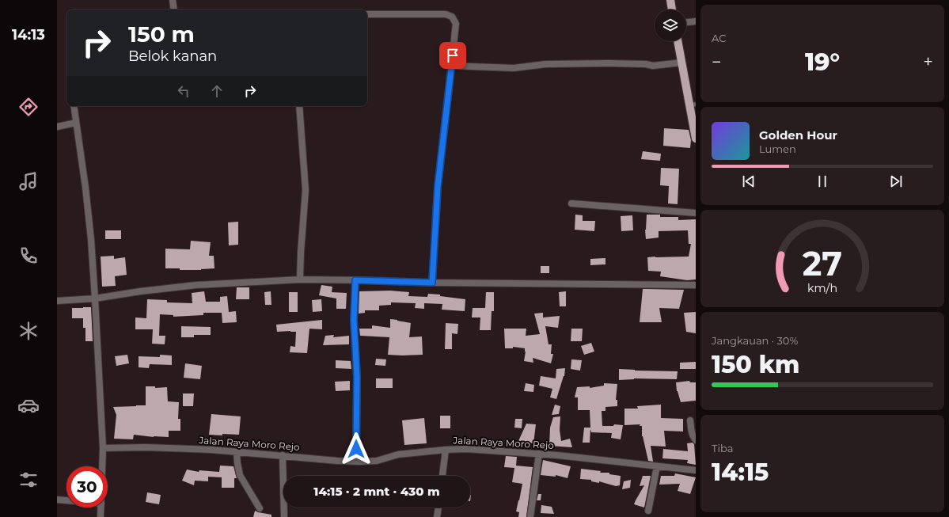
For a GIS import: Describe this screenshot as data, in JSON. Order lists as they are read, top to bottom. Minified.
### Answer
{"streets":{"street":["Jalan Raya Moro Rejo"]},"page":{"tabs":"14:13","tile":["AC",["Jangkauan · 30%","150 km"],["Tiba","14:15"]],"turn":["150 m","Belok kanan"],"heat":["−","19°","+"],"song":["Golden Hour","Lumen"],"limit":"30","trip":"14:15 · 2 mnt · 430 m","gauge":["27","km/h"]}}
